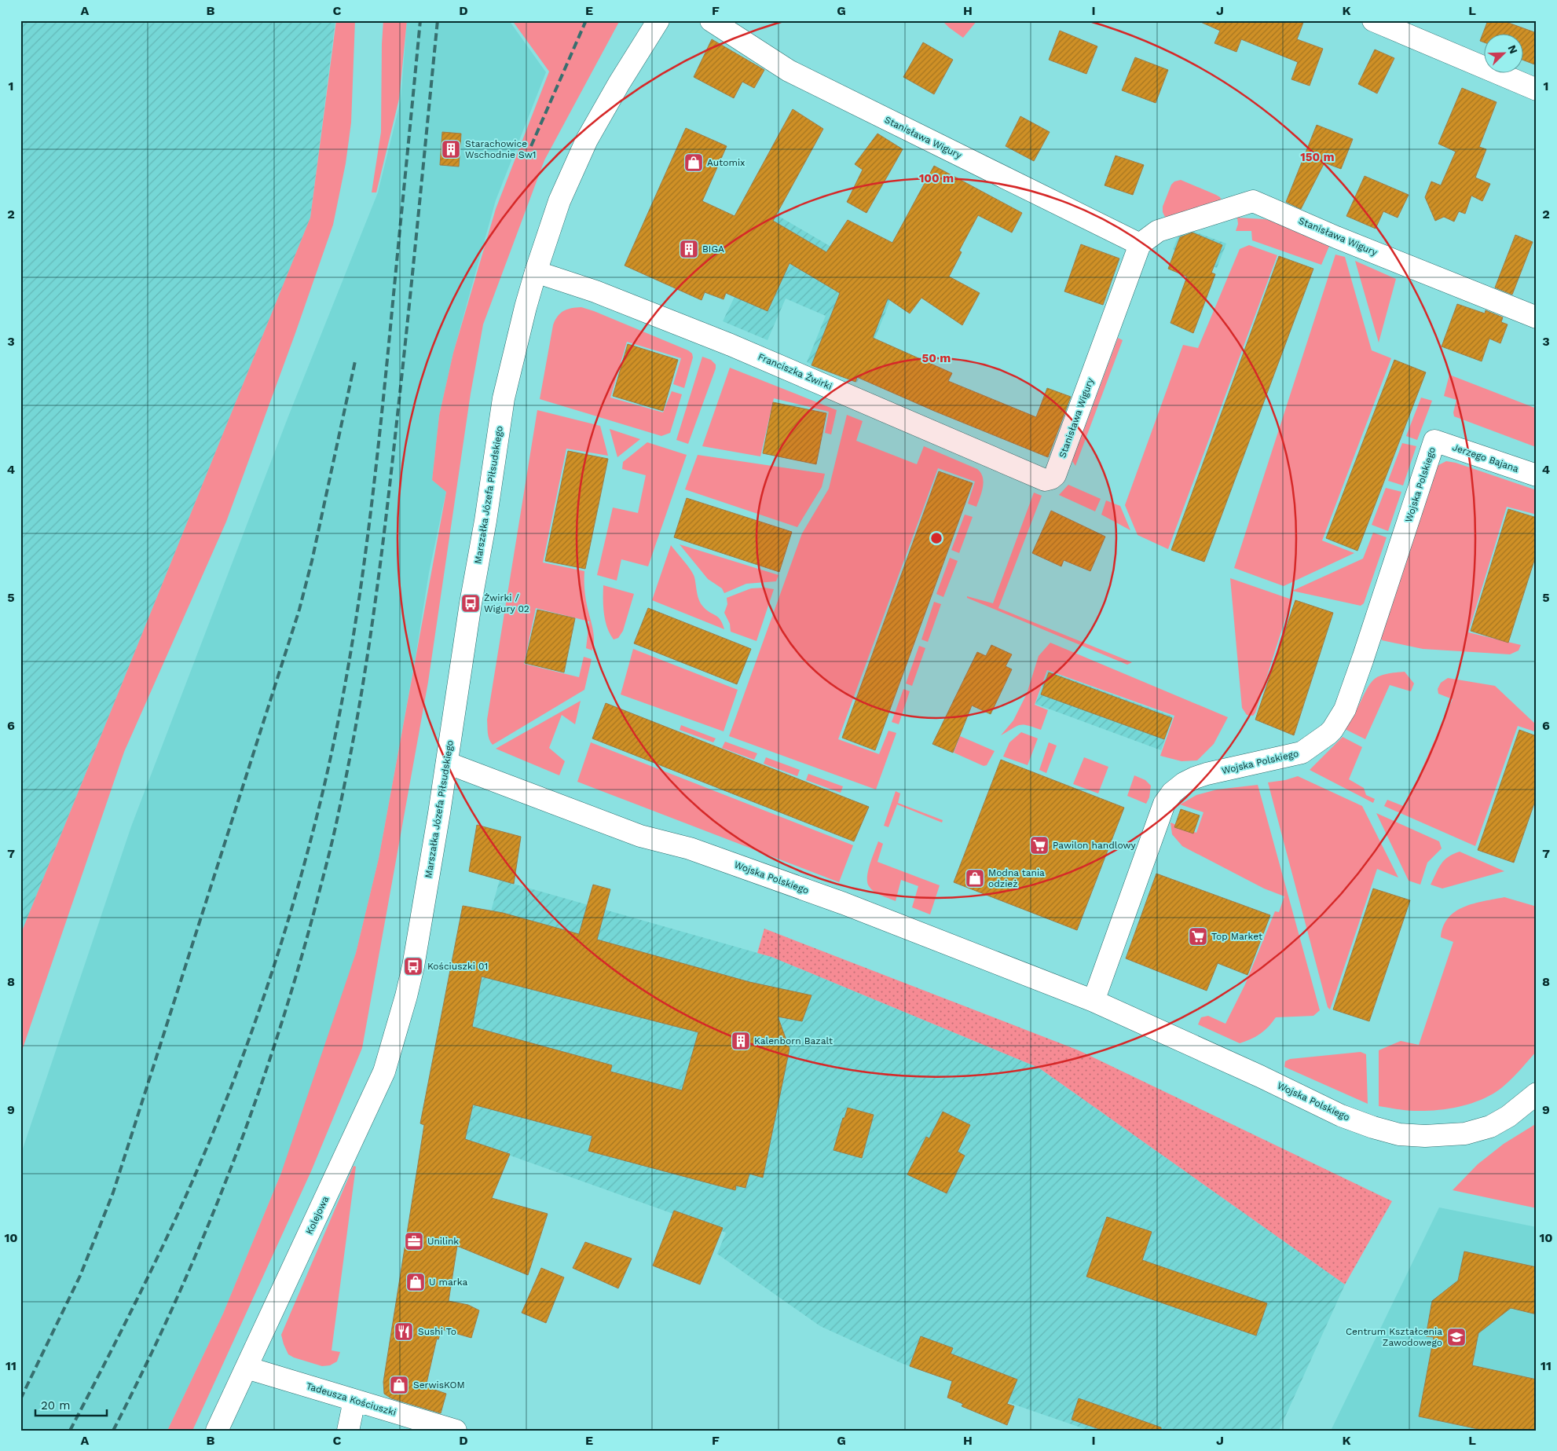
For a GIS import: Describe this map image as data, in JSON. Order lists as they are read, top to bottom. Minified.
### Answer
{"streets":{"street":["Stanisława Wigury","Franciszka Żwirki","Jerzego Bajana","Wojska Polskiego","Marszałka Józefa Piłsudskiego","Kolejowa","Tadeusza Kościuszki"]},"crossings":[["Stanisława Wigury","Franciszka Żwirki"],["Franciszka Żwirki","Marszałka Józefa Piłsudskiego"],["Jerzego Bajana","Wojska Polskiego"],["Wojska Polskiego","Marszałka Józefa Piłsudskiego"],["Marszałka Józefa Piłsudskiego","Kolejowa"],["Kolejowa","Tadeusza Kościuszki"]],"places":{"building":["Starachowice Wschodnie Sw1","BIGA","Kalenborn Bazalt"],"shop":["Automix","Modna tania odzież","U marka","SerwisKOM"],"bus stop":["Żwirki / Wigury 02","Kościuszki 01"],"supermarket":["Pawilon handlowy","Top Market"],"office":["Unilink"],"restaurant":["Sushi To"],"school or university":["Centrum Kształcenia Zawodowego"]},"scale_bar":"20 m","north":"top right","grid":{"columns":["A","B","C","D","E","F","G","H","I","J","K","L"],"rows":["1","2","3","4","5","6","7","8","9","10","11"]},"rings":["150 m","100 m","50 m"]}
